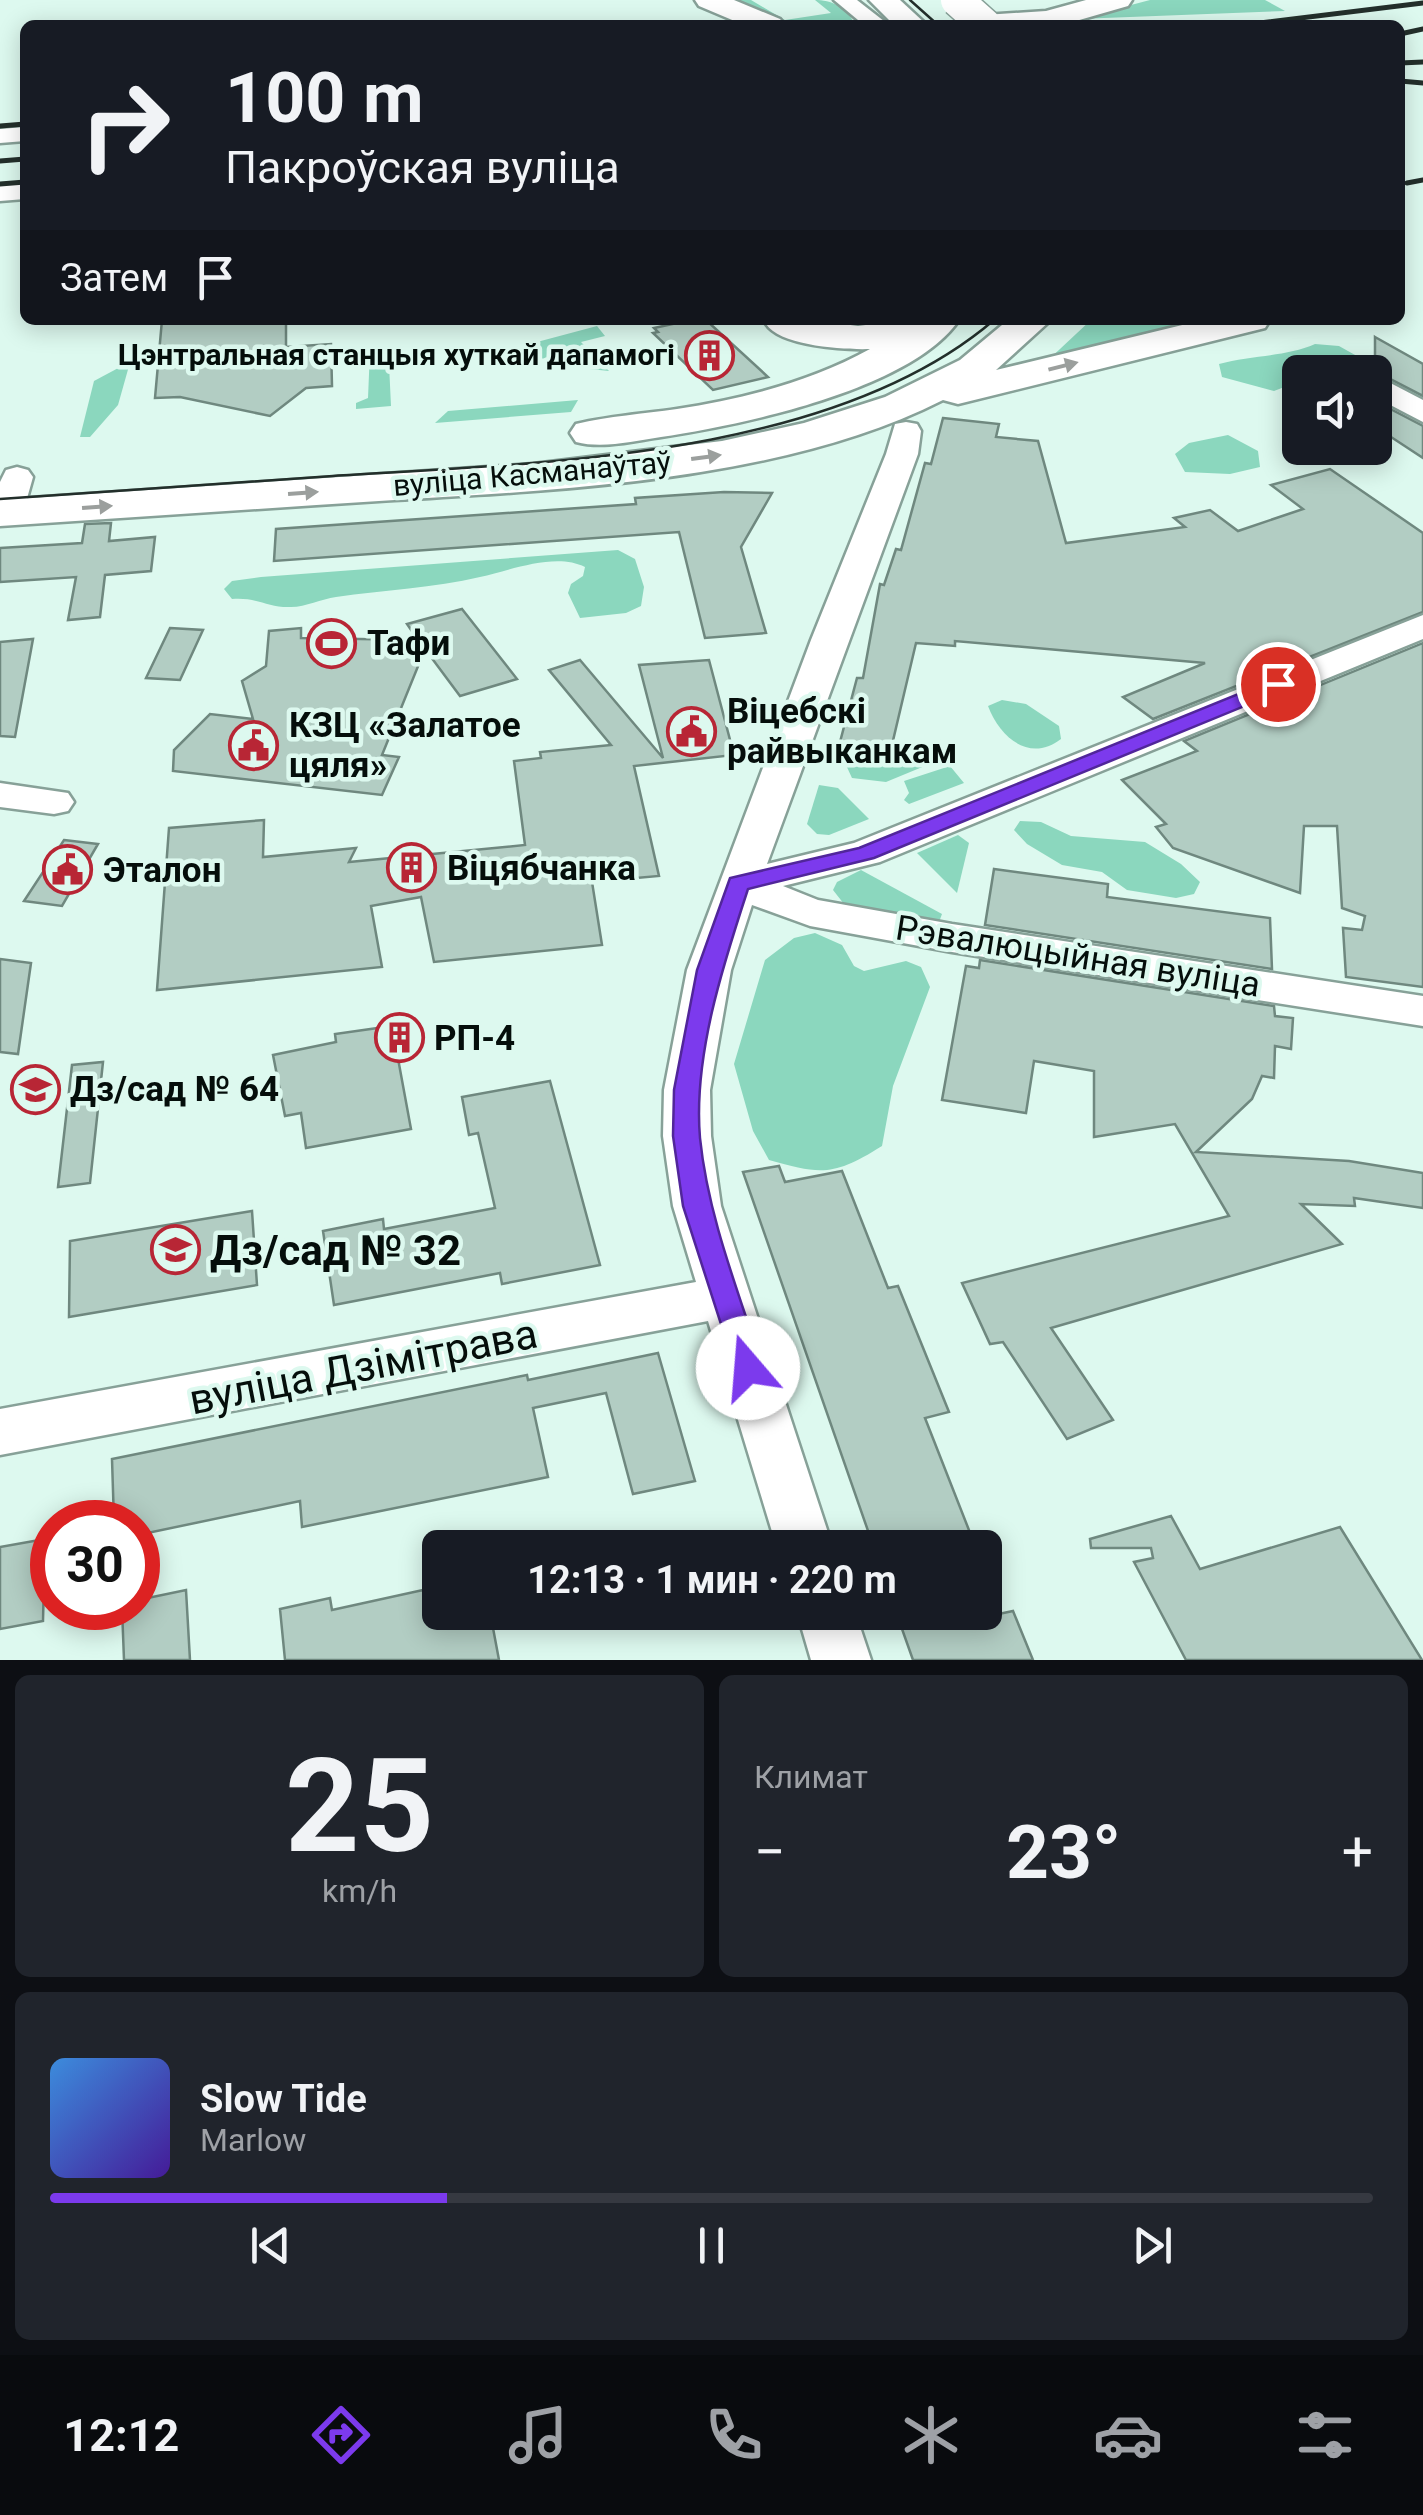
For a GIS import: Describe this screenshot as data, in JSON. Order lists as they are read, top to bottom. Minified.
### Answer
{"streets":{"main road":["вуліца Касманаўтаў"],"street":["Рэвалюцыйная вуліца","вуліца Дзімітрава"]},"places":{"building":["Цэнтральная станцыя хуткай дапамогі","Віцябчанка","РП-4"],"sports":["Тафи"],"public building":["Віцебскі райвыканкам","КЗЦ «Залатое цяля»","Эталон"],"school or university":["Дз/сад № 64","Дз/сад № 32"]},"page":{"turn":["100 m","Пакроўская вуліца"],"then":"Затем","limit":"30","trip":"12:13 · 1 мин · 220 m","tile":[["25","km/h"],"Климат"],"heat":["−","23°","+"],"song":["Slow Tide","Marlow"],"tabs":"12:12"}}
